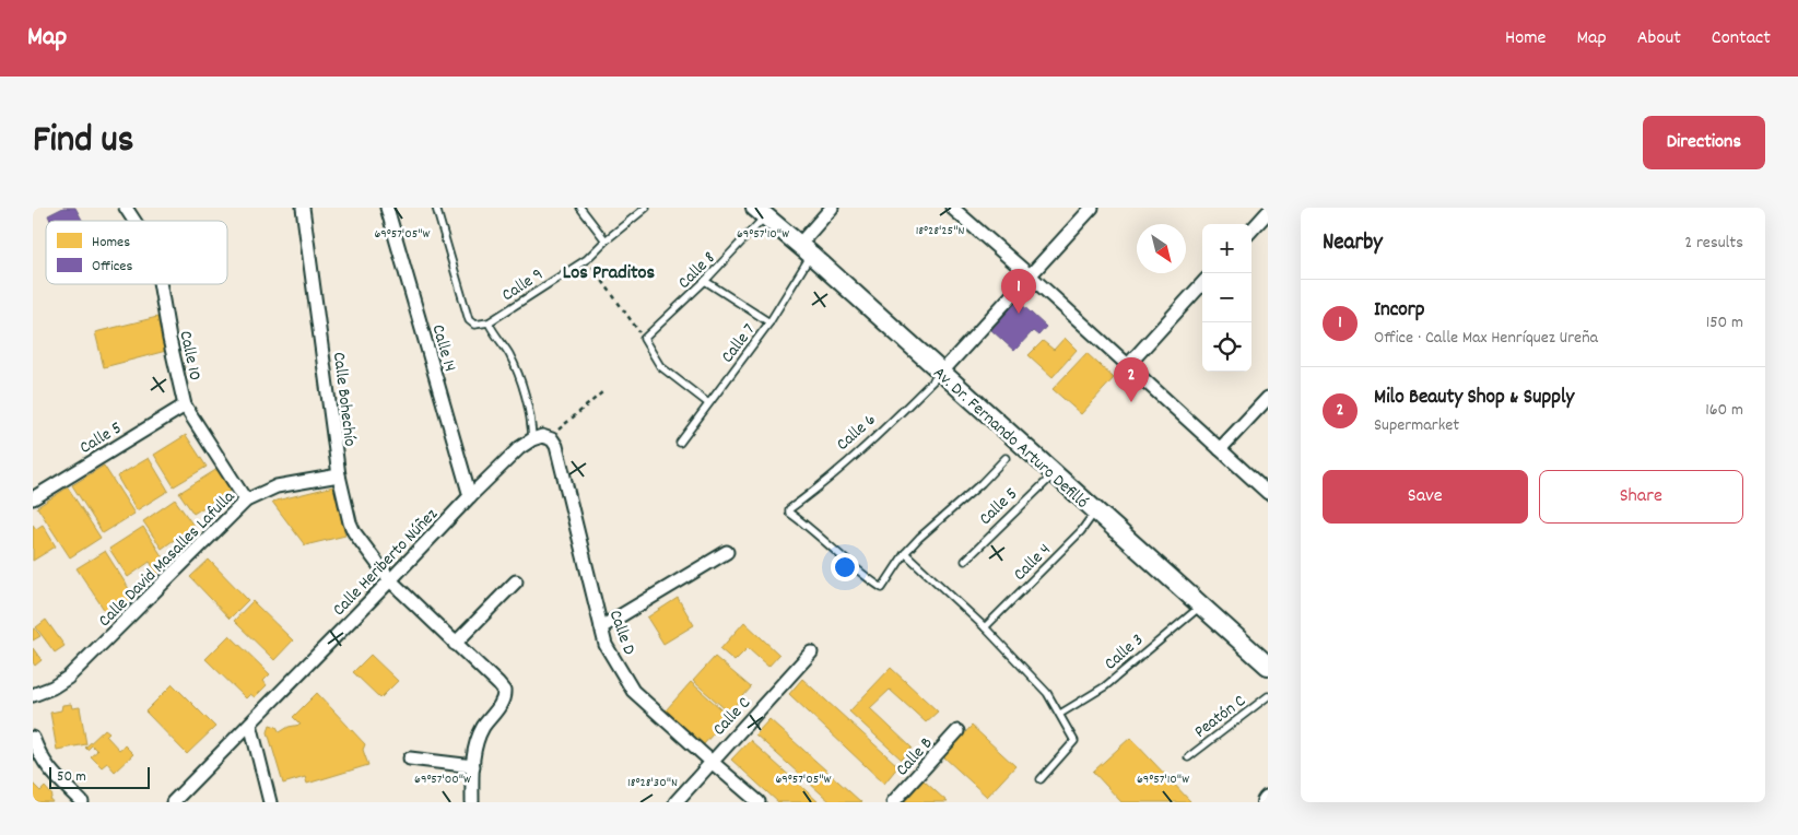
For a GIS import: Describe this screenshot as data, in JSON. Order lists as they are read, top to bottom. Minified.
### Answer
{"streets":{"street":["Calle 14","Calle 10","Calle Bohechío","Calle 5","Av. Dr. Fernando Arturo Defilló","Calle David Masalles Lafulla","Calle Heriberto Núñez","Calle D","Calle C","Calle B"],"lane":["Calle 8","Calle 9","Calle 7","Calle 6","Calle 4","Calle 3","Peatón C"]},"crossings":[["Calle 8","Av. Dr. Fernando Arturo Defilló"],["Calle 7","Av. Dr. Fernando Arturo Defilló"],["Calle 14","Calle Heriberto Núñez"],["Calle 10","Calle 5"],["Calle 10","Calle David Masalles Lafulla"],["Calle Bohechío","Calle David Masalles Lafulla"],["Calle Bohechío","Calle Heriberto Núñez"],["Calle 6","Av. Dr. Fernando Arturo Defilló"],["Calle 5","Av. Dr. Fernando Arturo Defilló"],["Av. Dr. Fernando Arturo Defilló","Calle 4"],["Av. Dr. Fernando Arturo Defilló","Calle 3"],["Calle D","Calle C"]],"districts":["Los Praditos"],"legend":["Homes","Offices"],"scale_bar":"50 m","north":"bottom right","page":{"header":"Map","nav":["Home","Map","About","Contact"],"title":"Find us","buttons":["Directions",["Save","Share"]],"heading":["Nearby","2 results"],"map_buttons":["+","−"],"pins":["1","2"],"list":[{"mark":"1","name":"Incorp","note":"Office · Calle Max Henríquez Ureña","value":"150 m"},{"mark":"2","name":"Milo Beauty Shop & Supply","note":"Supermarket","value":"160 m"}],"scale":"50 m"},"coordinates":["18°28'25\"N","69°57'05\"W","69°57'10\"W","69°57'00\"W","18°28'30\"N"]}
